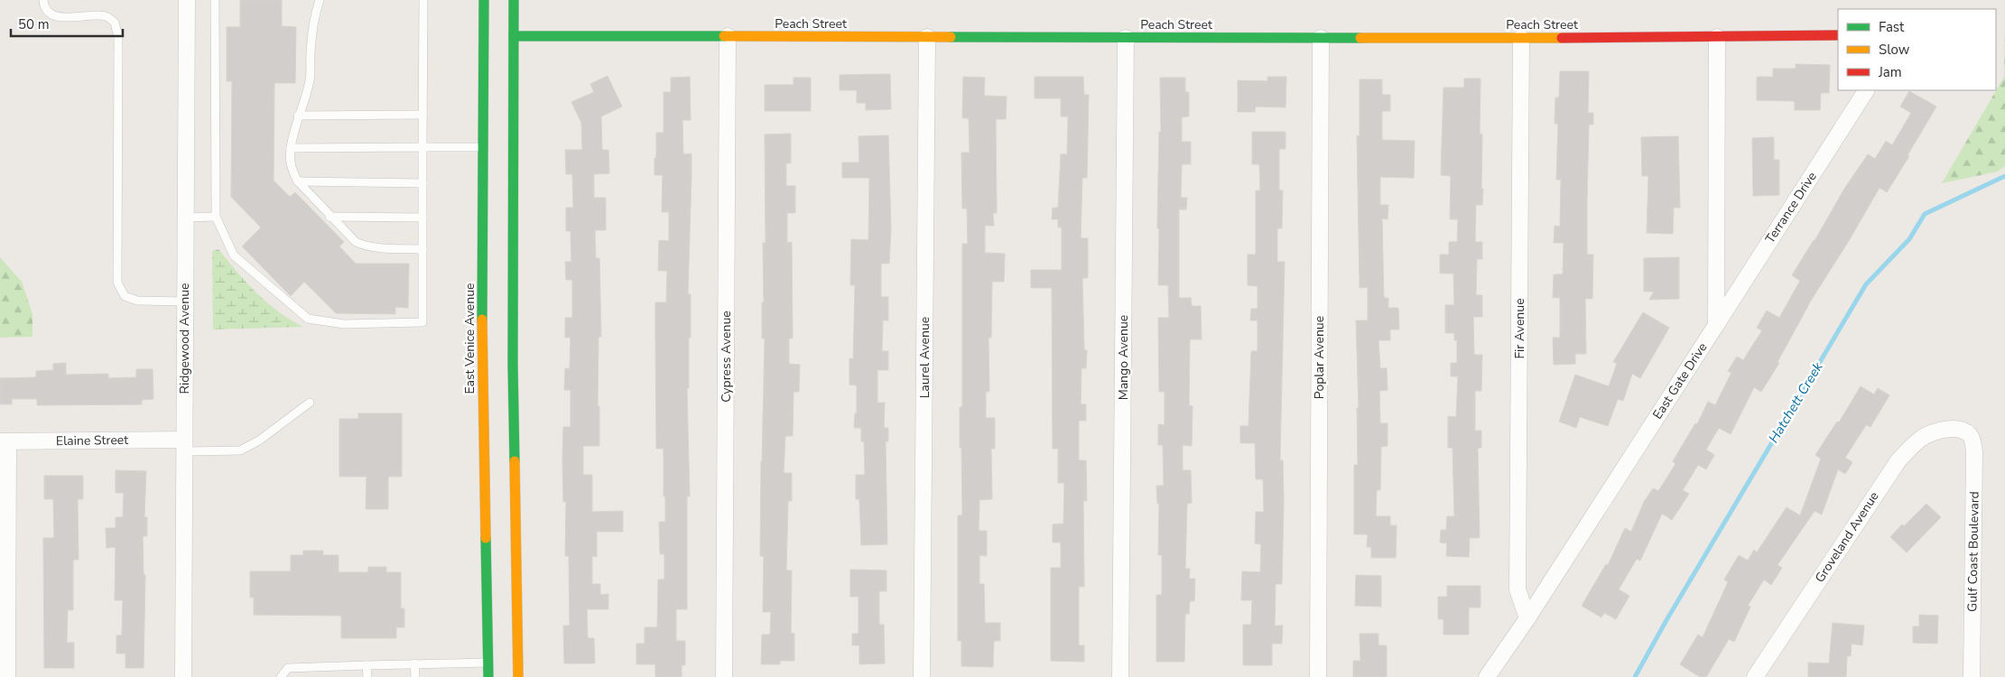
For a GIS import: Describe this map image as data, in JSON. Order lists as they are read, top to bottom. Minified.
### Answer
{"streets":{"main road":["Peach Street","East Venice Avenue"],"street":["Terrance Drive","Fir Avenue","Ridgewood Avenue","Cypress Avenue","Laurel Avenue","Mango Avenue","Poplar Avenue","East Gate Drive","Elaine Street","Groveland Avenue","Gulf Coast Boulevard"]},"crossings":[["Peach Street","Fir Avenue"],["Peach Street","Cypress Avenue"],["Peach Street","Laurel Avenue"],["Peach Street","Mango Avenue"],["Peach Street","Poplar Avenue"],["Terrance Drive","East Gate Drive"],["Fir Avenue","East Gate Drive"],["Ridgewood Avenue","Elaine Street"],["Groveland Avenue","Gulf Coast Boulevard"]],"water":["Hatchett Creek"],"legend":["Fast","Slow","Jam"],"scale_bar":"50 m"}
